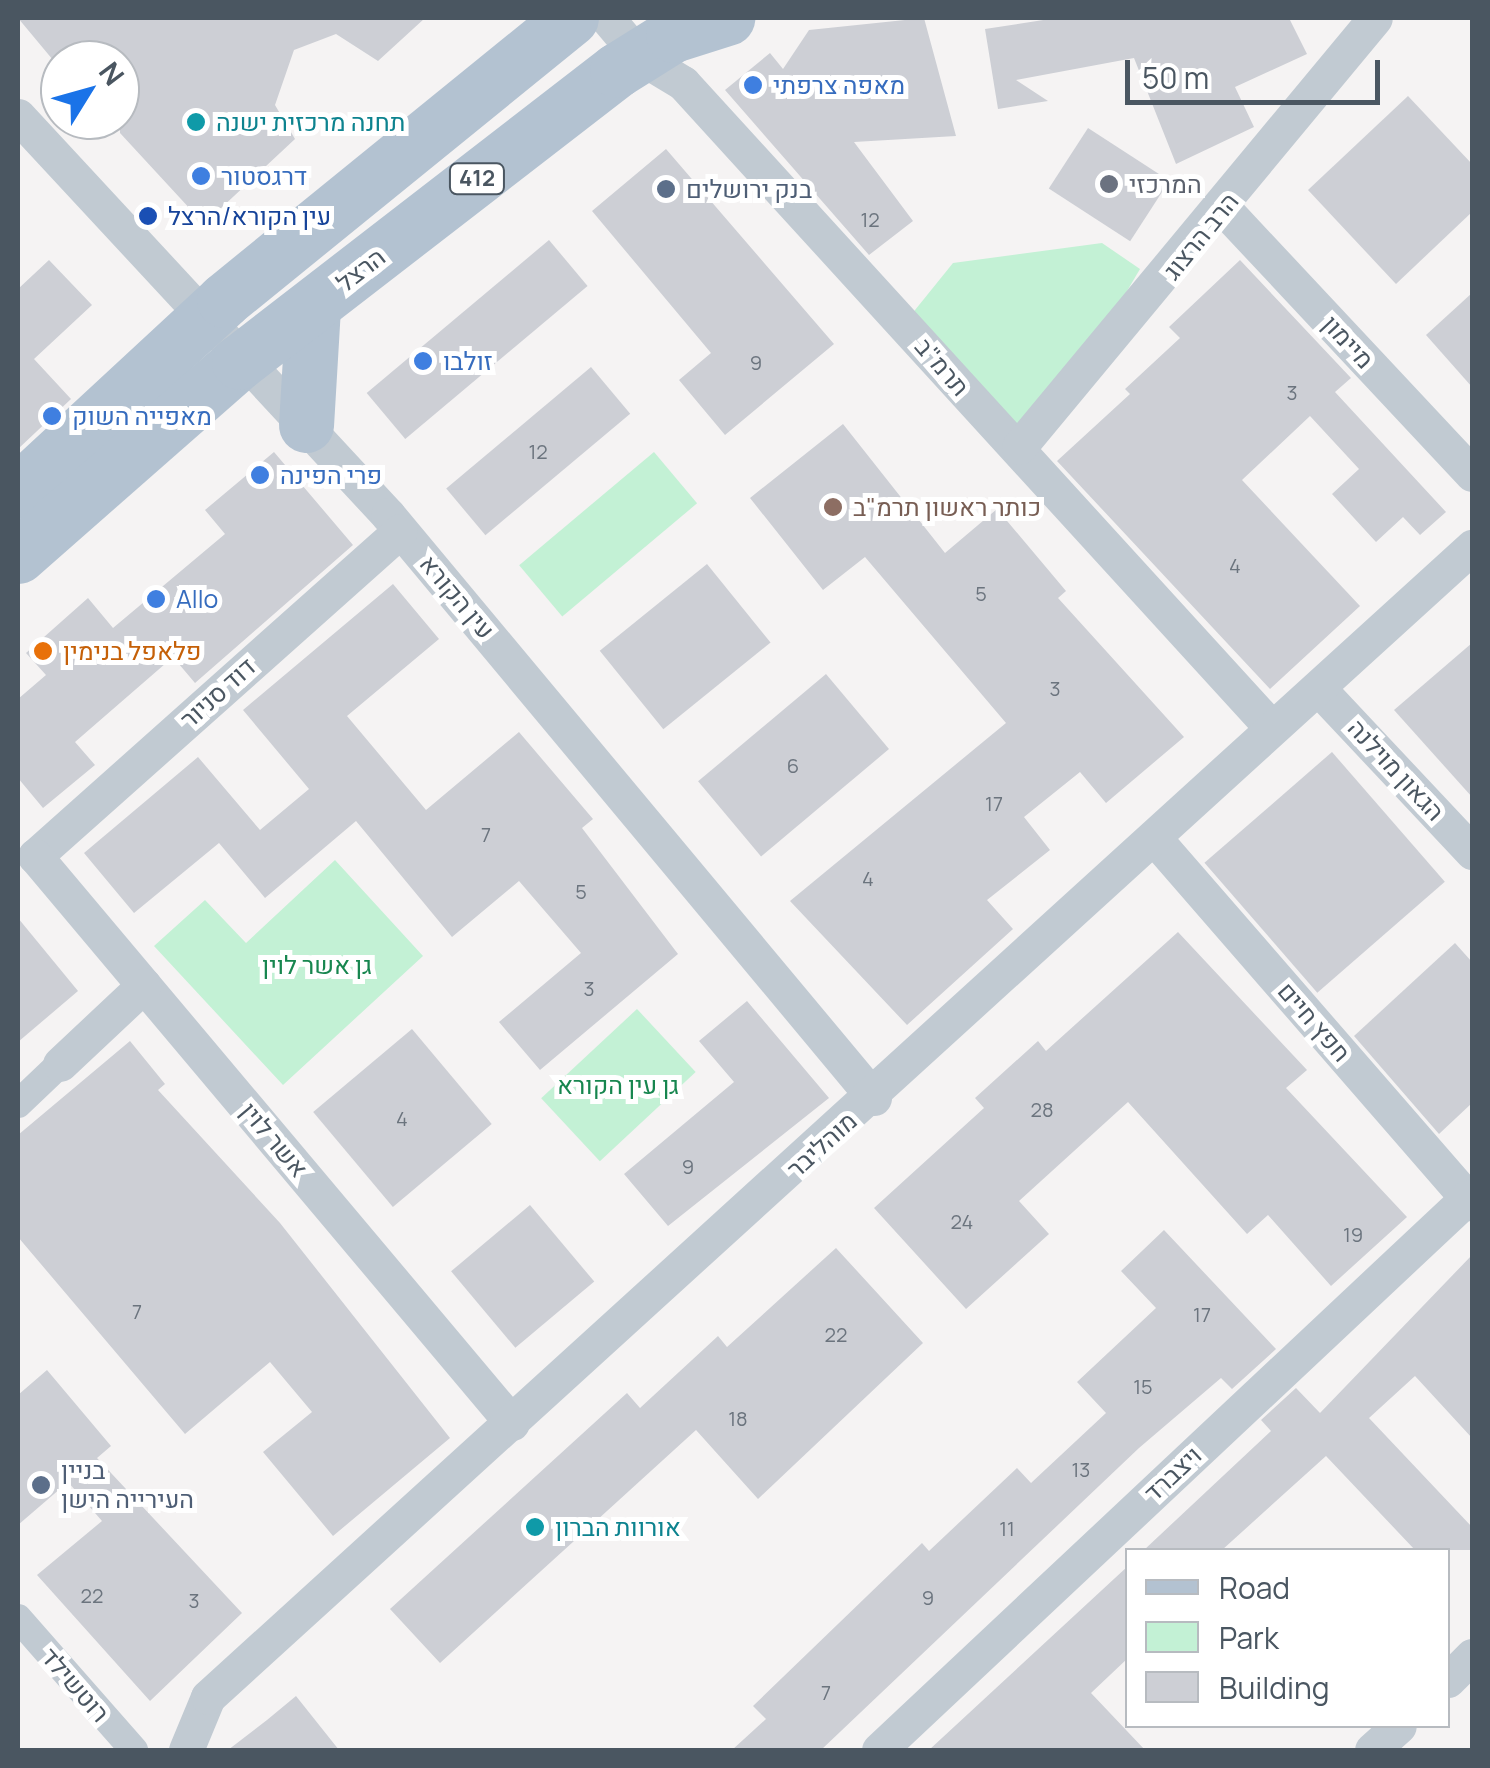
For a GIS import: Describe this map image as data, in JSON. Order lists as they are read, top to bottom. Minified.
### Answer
{"streets":{"main road":["412","הרצל"],"street":["הרב הרצוג","מיימון","תרמ\"ב","עין הקורא","דוד סניור","הגאון מוילנה","חפץ חיים","אשר לוין","מוהליבר","ויצברד","רוטשילד"]},"crossings":[["412","עין הקורא"],["הרב הרצוג","מיימון"],["הרב הרצוג","תרמ\"ב"],["הרצל","תרמ\"ב"],["הרצל","עין הקורא"],["תרמ\"ב","מוהליבר"],["עין הקורא","דוד סניור"],["עין הקורא","מוהליבר"],["דוד סניור","אשר לוין"],["הגאון מוילנה","מוהליבר"],["חפץ חיים","מוהליבר"],["חפץ חיים","ויצברד"],["אשר לוין","מוהליבר"]],"parks":["גן אשר לוין","גן עין הקורא"],"places":["מאפה צרפתי","תחנה מרכזית ישנה","דרגסטור","המרכזי","בנק ירושלים","עין הקורא/הרצל","זולבו","מאפייה השוק","פרי הפינה","כותר ראשון תרמ\"ב","Allo","פלאפל בנימין","בניין העירייה הישן","אורוות הברון"],"house_numbers":["12","9","3","12","4","5","3","6","17","7","4","5","3","28","4","9","24","19","7","17","22","15","18","13","11","22","9","3","7"],"legend":["Road","Park","Building"],"scale_bar":"50 m","north":"top right"}
